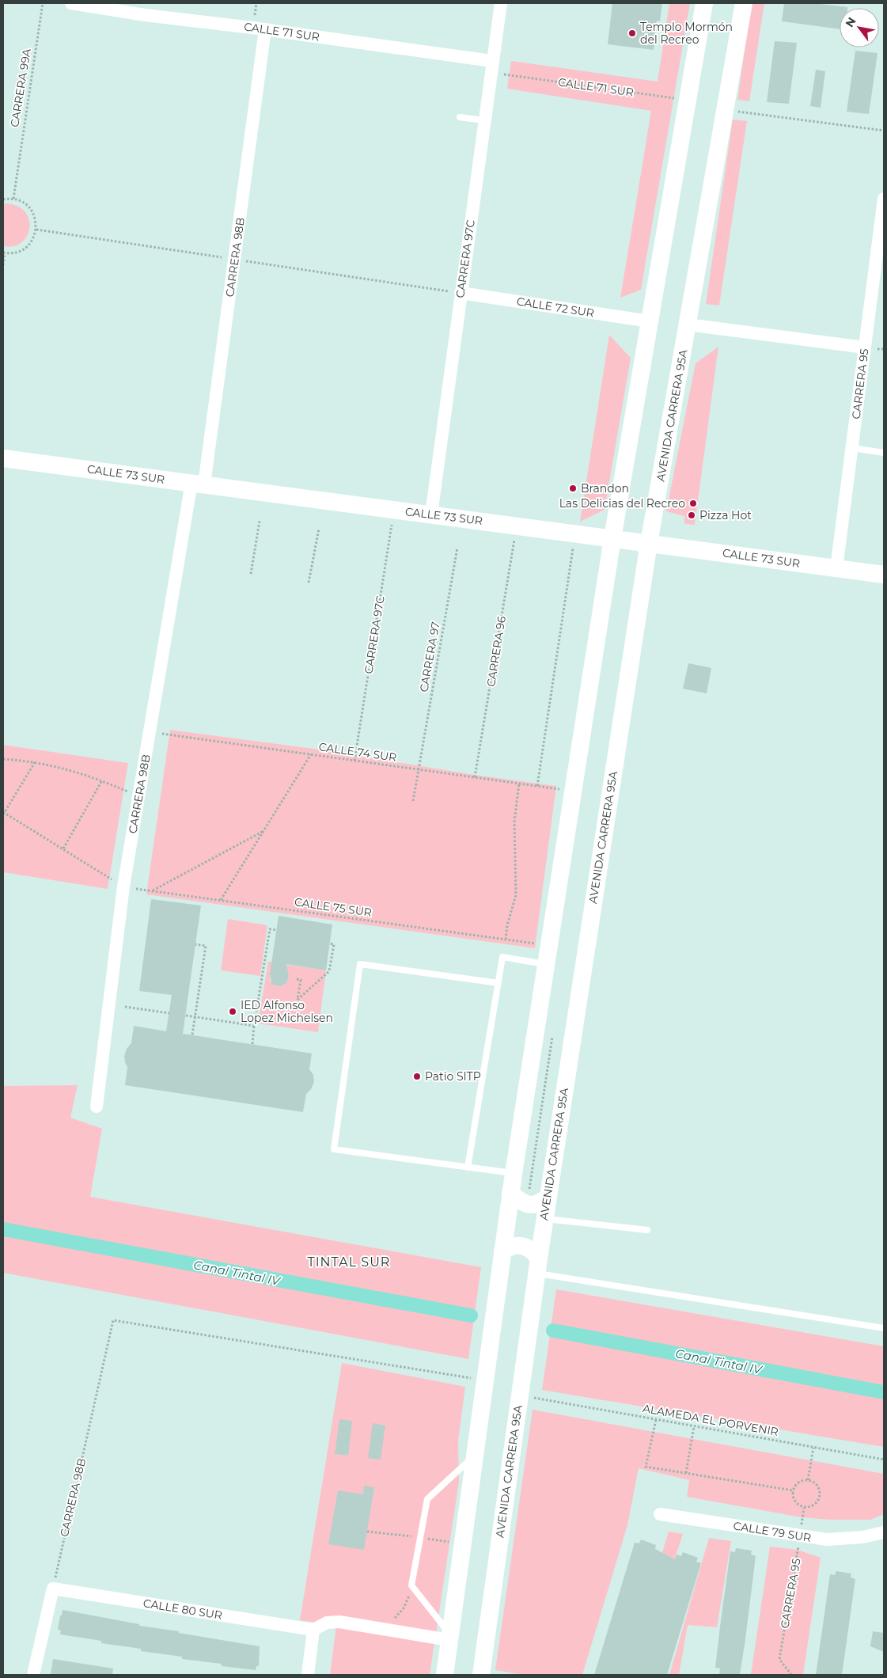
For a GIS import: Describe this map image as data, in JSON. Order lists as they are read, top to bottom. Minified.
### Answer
{"streets":{"main road":["AVENIDA CARRERA 95A","CALLE 73 SUR"],"street":["CALLE 71 SUR","CARRERA 98B","CARRERA 97C","CALLE 72 SUR","CARRERA 95","CALLE 79 SUR","CALLE 80 SUR"],"path":["CARRERA 99A","CARRERA 96","CARRERA 97","CALLE 74 SUR","CALLE 75 SUR","ALAMEDA EL PORVENIR"]},"crossings":[["CALLE 71 SUR","CARRERA 98B"],["CALLE 71 SUR","CARRERA 97C"],["CARRERA 98B","CALLE 73 SUR"],["CARRERA 98B","CALLE 74 SUR"],["CARRERA 98B","CALLE 75 SUR"],["CARRERA 98B","CALLE 80 SUR"],["CARRERA 97C","CALLE 72 SUR"],["CARRERA 97C","CALLE 73 SUR"],["CARRERA 97C","CALLE 74 SUR"],["CARRERA 95","CALLE 73 SUR"],["CARRERA 95","CALLE 79 SUR"],["AVENIDA CARRERA 95A","CALLE 73 SUR"],["CALLE 73 SUR","CARRERA 96"],["CARRERA 96","CALLE 74 SUR"],["CARRERA 97","CALLE 74 SUR"]],"districts":["TINTAL SUR"],"water":["Canal Tintal IV"],"places":["Templo Mormón del Recreo","Brandon","Las Delicias del Recreo","Pizza Hot","IED Alfonso Lopez Michelsen","Patio SITP"],"north":"top left"}
